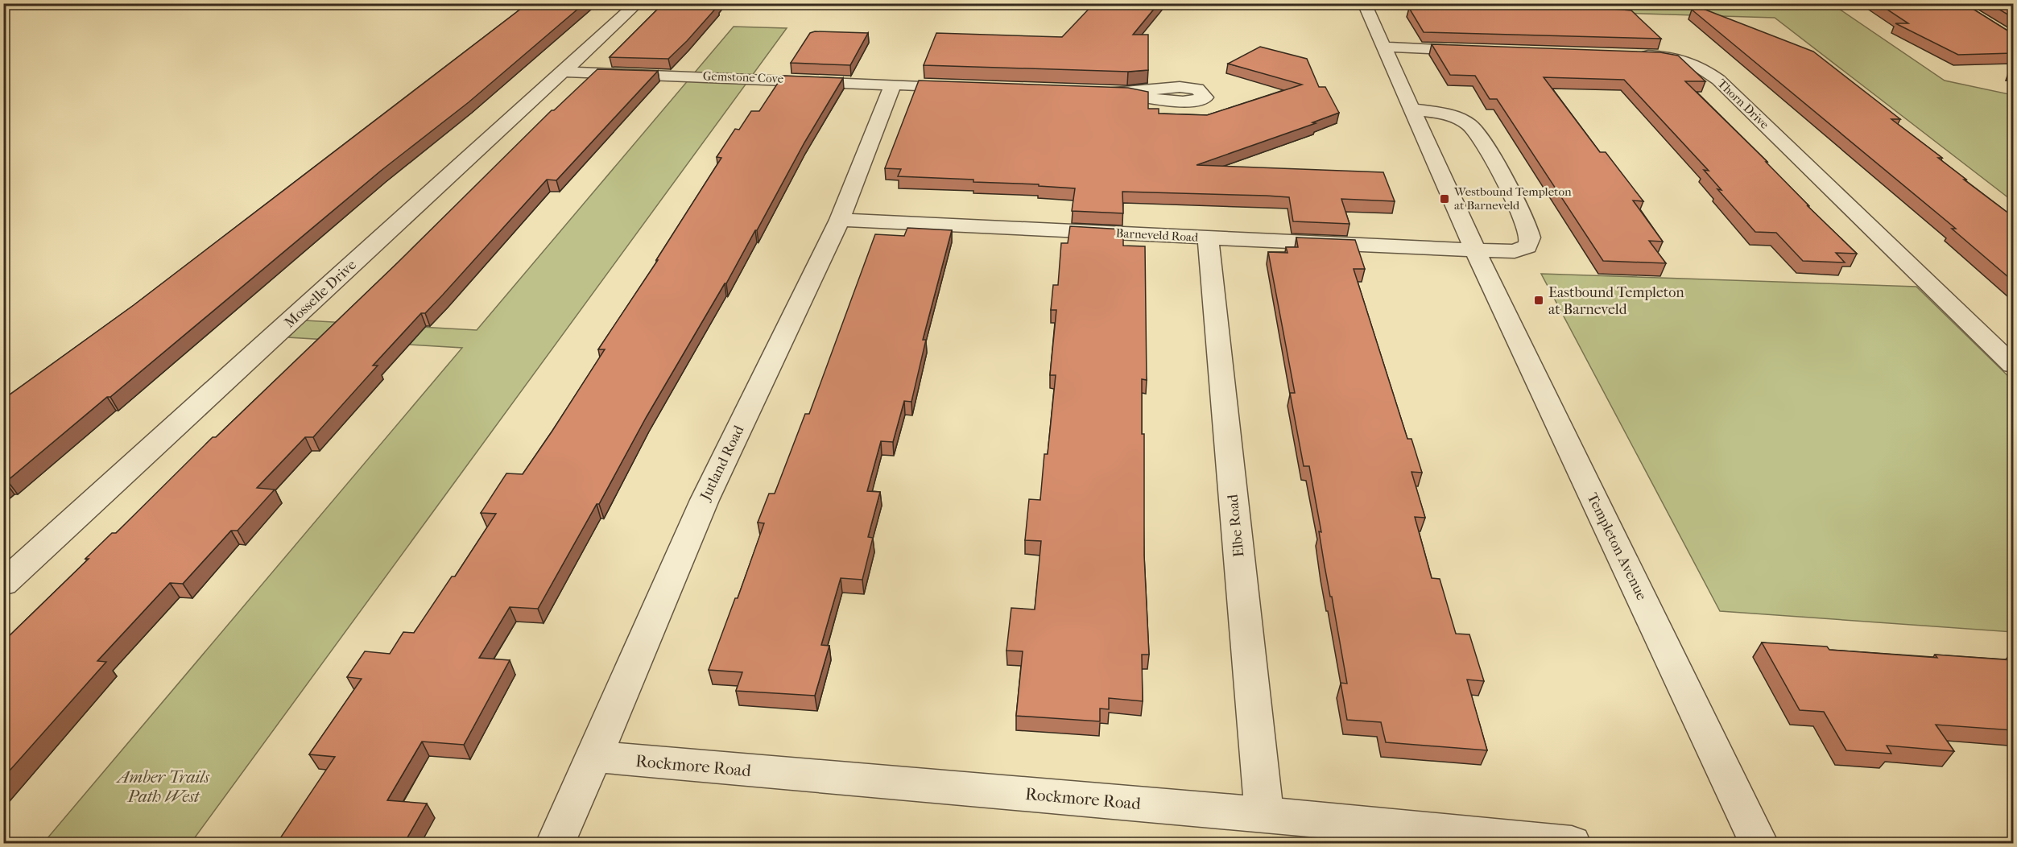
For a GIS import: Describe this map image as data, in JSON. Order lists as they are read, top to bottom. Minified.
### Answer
{"streets":{"street":["Gemstone Cove","Thorn Drive","Barneveld Road","Mosselle Drive","Jutland Road","Elbe Road","Templeton Avenue","Rockmore Road"]},"crossings":[["Gemstone Cove","Mosselle Drive"],["Gemstone Cove","Jutland Road"],["Barneveld Road","Jutland Road"],["Barneveld Road","Elbe Road"],["Barneveld Road","Templeton Avenue"],["Jutland Road","Rockmore Road"],["Elbe Road","Rockmore Road"]],"parks":["Amber Trails Path West"],"places":{"transit":["Westbound Templeton at Barneveld","Eastbound Templeton at Barneveld"]}}
